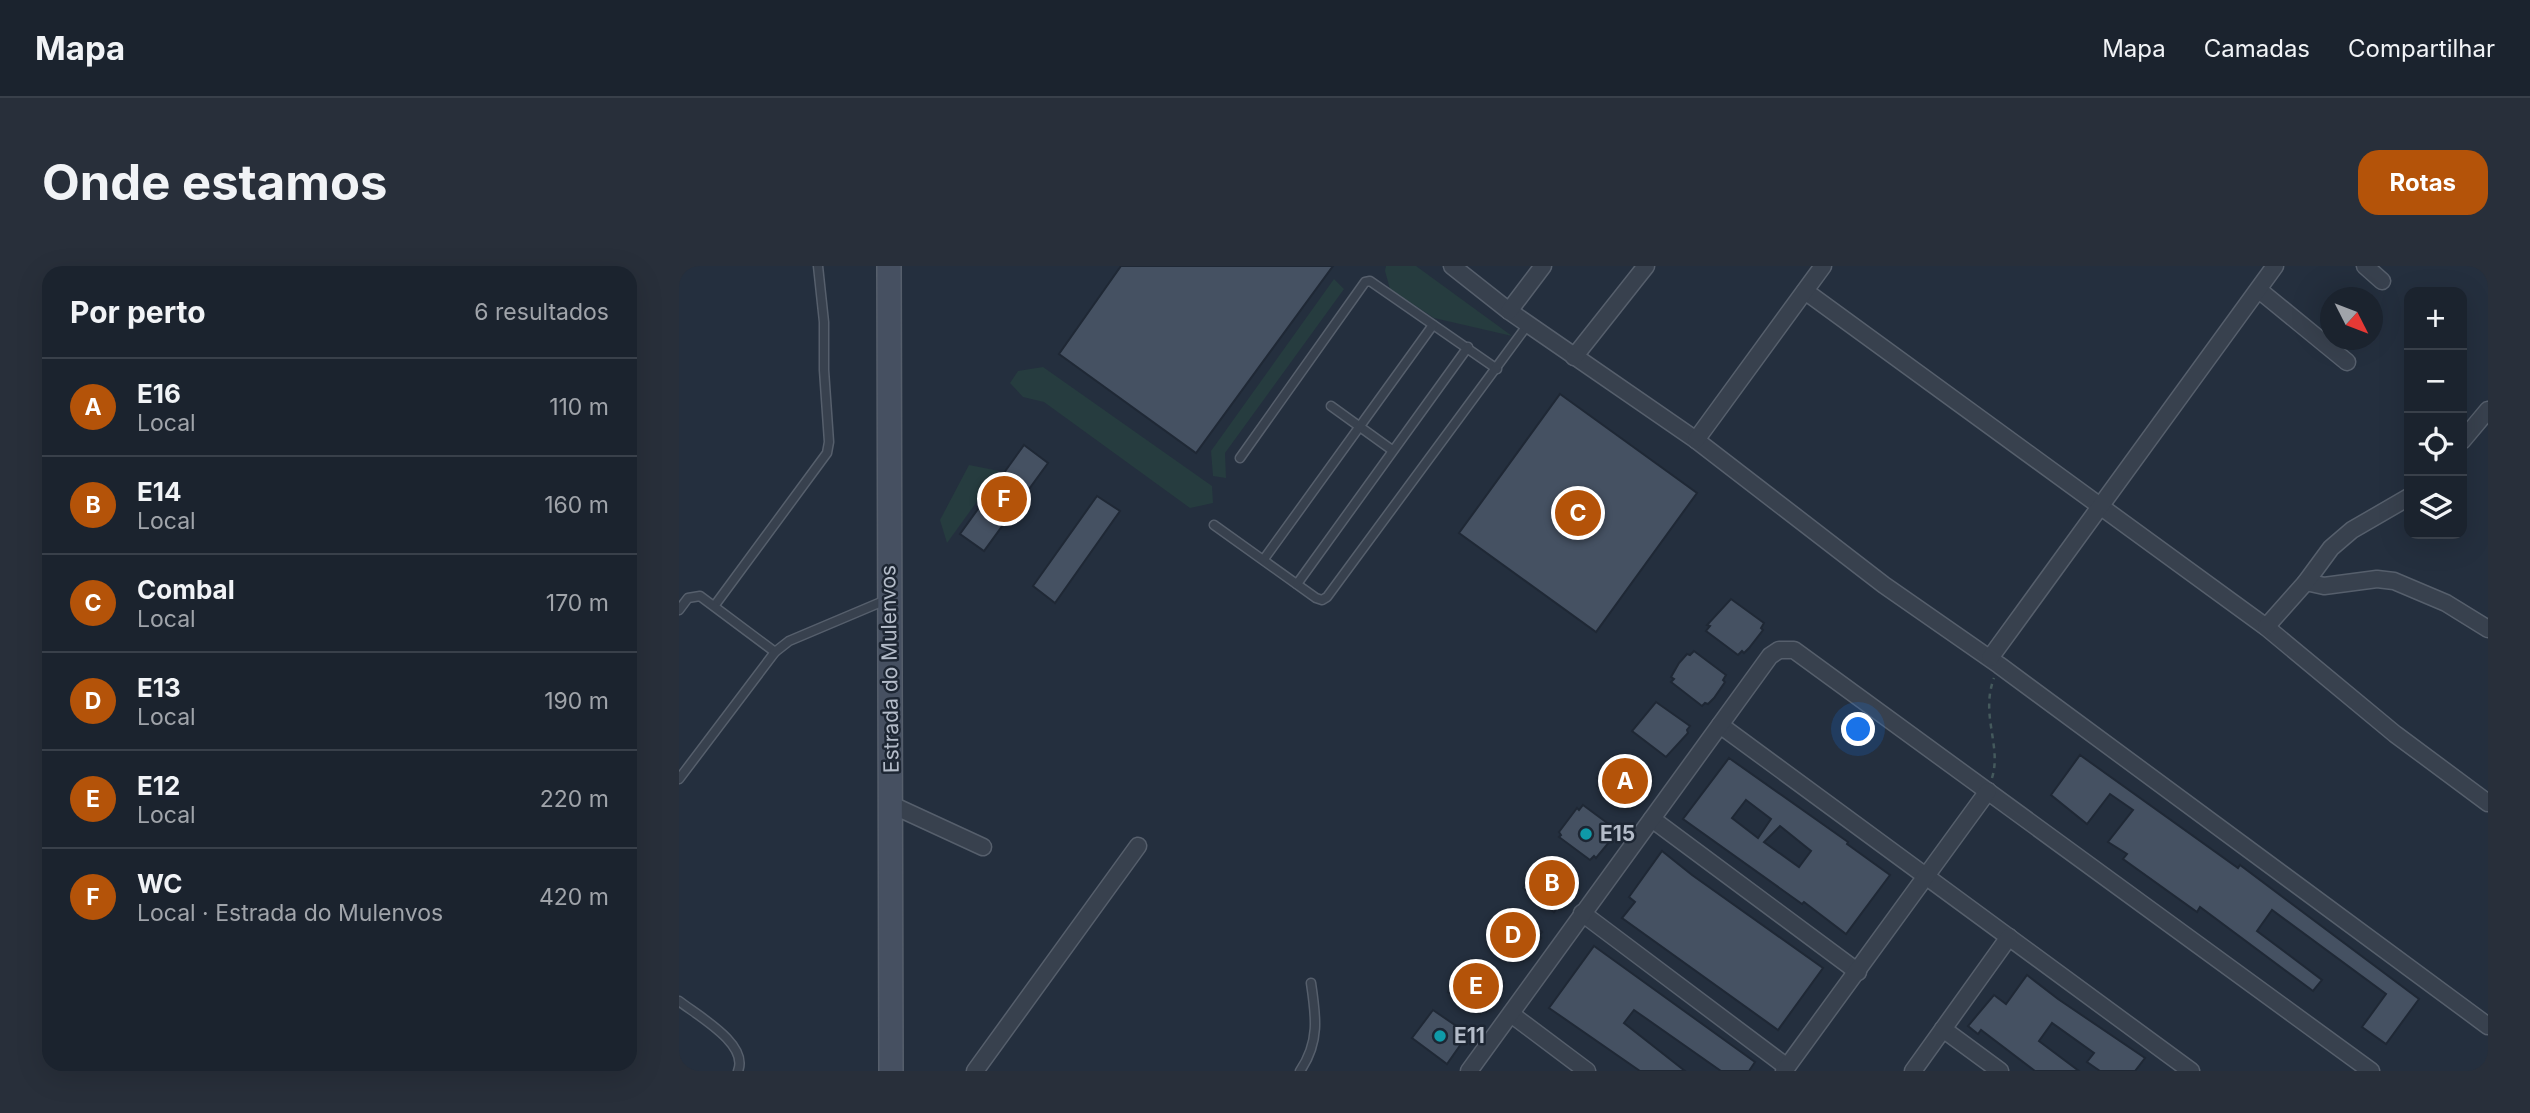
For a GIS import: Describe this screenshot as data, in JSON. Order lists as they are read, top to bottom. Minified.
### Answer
{"streets":{"street":["Estrada do Mulenvos"]},"places":["E15","E11"],"north":"bottom right","page":{"header":"Mapa","nav":["Mapa","Camadas","Compartilhar"],"buttons":"Rotas","title":"Onde estamos","heading":["Por perto","6 resultados"],"map_buttons":["+","−"],"list":[{"mark":"A","name":"E16","note":"Local","value":"110 m"},{"mark":"B","name":"E14","note":"Local","value":"160 m"},{"mark":"C","name":"Combal","note":"Local","value":"170 m"},{"mark":"D","name":"E13","note":"Local","value":"190 m"},{"mark":"E","name":"E12","note":"Local","value":"220 m"},{"mark":"F","name":"WC","note":"Local · Estrada do Mulenvos","value":"420 m"}],"pins":["F","C","A","B","D","E"]}}
